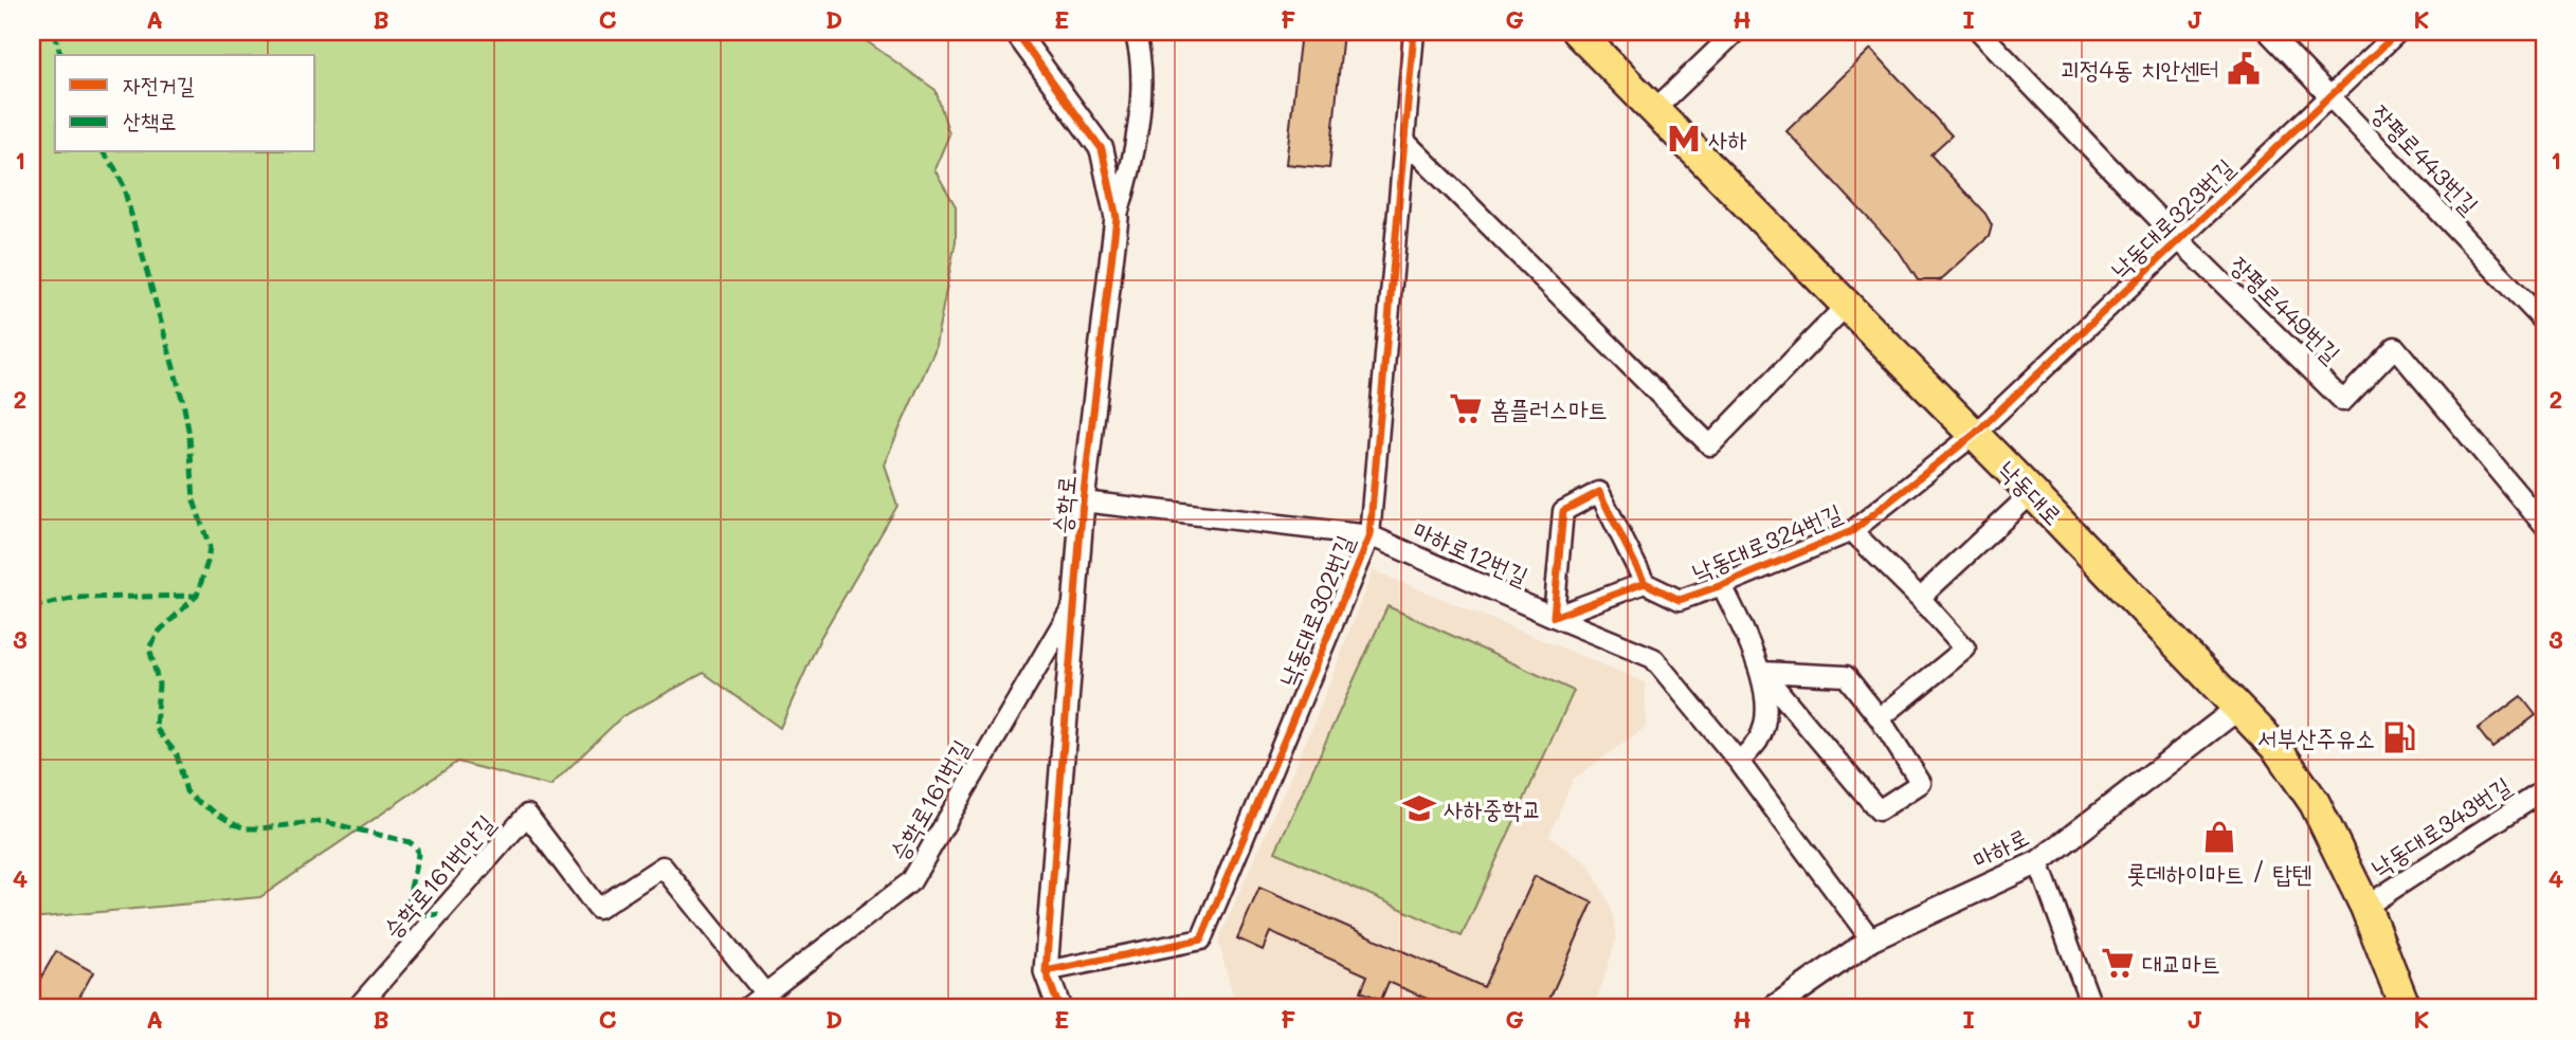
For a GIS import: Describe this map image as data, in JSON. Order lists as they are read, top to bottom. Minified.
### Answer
{"streets":{"main road":["낙동대로"],"street":["장평로443번길","낙동대로323번길","장평로449번길","승학로","낙동대로324번길","마하로12번길","낙동대로302번길","승학로161번길","낙동대로343번길","마하로","승학로161번안길"]},"crossings":[["장평로443번길","낙동대로323번길"],["낙동대로323번길","장평로449번길"],["낙동대로323번길","낙동대로"],["낙동대로323번길","낙동대로324번길"],["낙동대로","낙동대로324번길"],["낙동대로","낙동대로343번길"],["낙동대로","마하로"],["승학로","마하로12번길"],["승학로","낙동대로302번길"],["승학로","승학로161번길"],["마하로12번길","낙동대로302번길"],["마하로12번길","마하로"],["승학로161번길","승학로161번안길"]],"places":{"public building":["괴정4동 치안센터"],"metro station":["사하"],"supermarket":["홈플러스마트","대교마트"],"fuel station":["서부산주유소"],"school or university":["사하중학교"],"shop":["롯데하이마트 / 탑텐"]},"legend":["자전거길","산책로"],"grid":{"columns":["A","B","C","D","E","F","G","H","I","J","K"],"rows":["1","2","3","4"]}}
